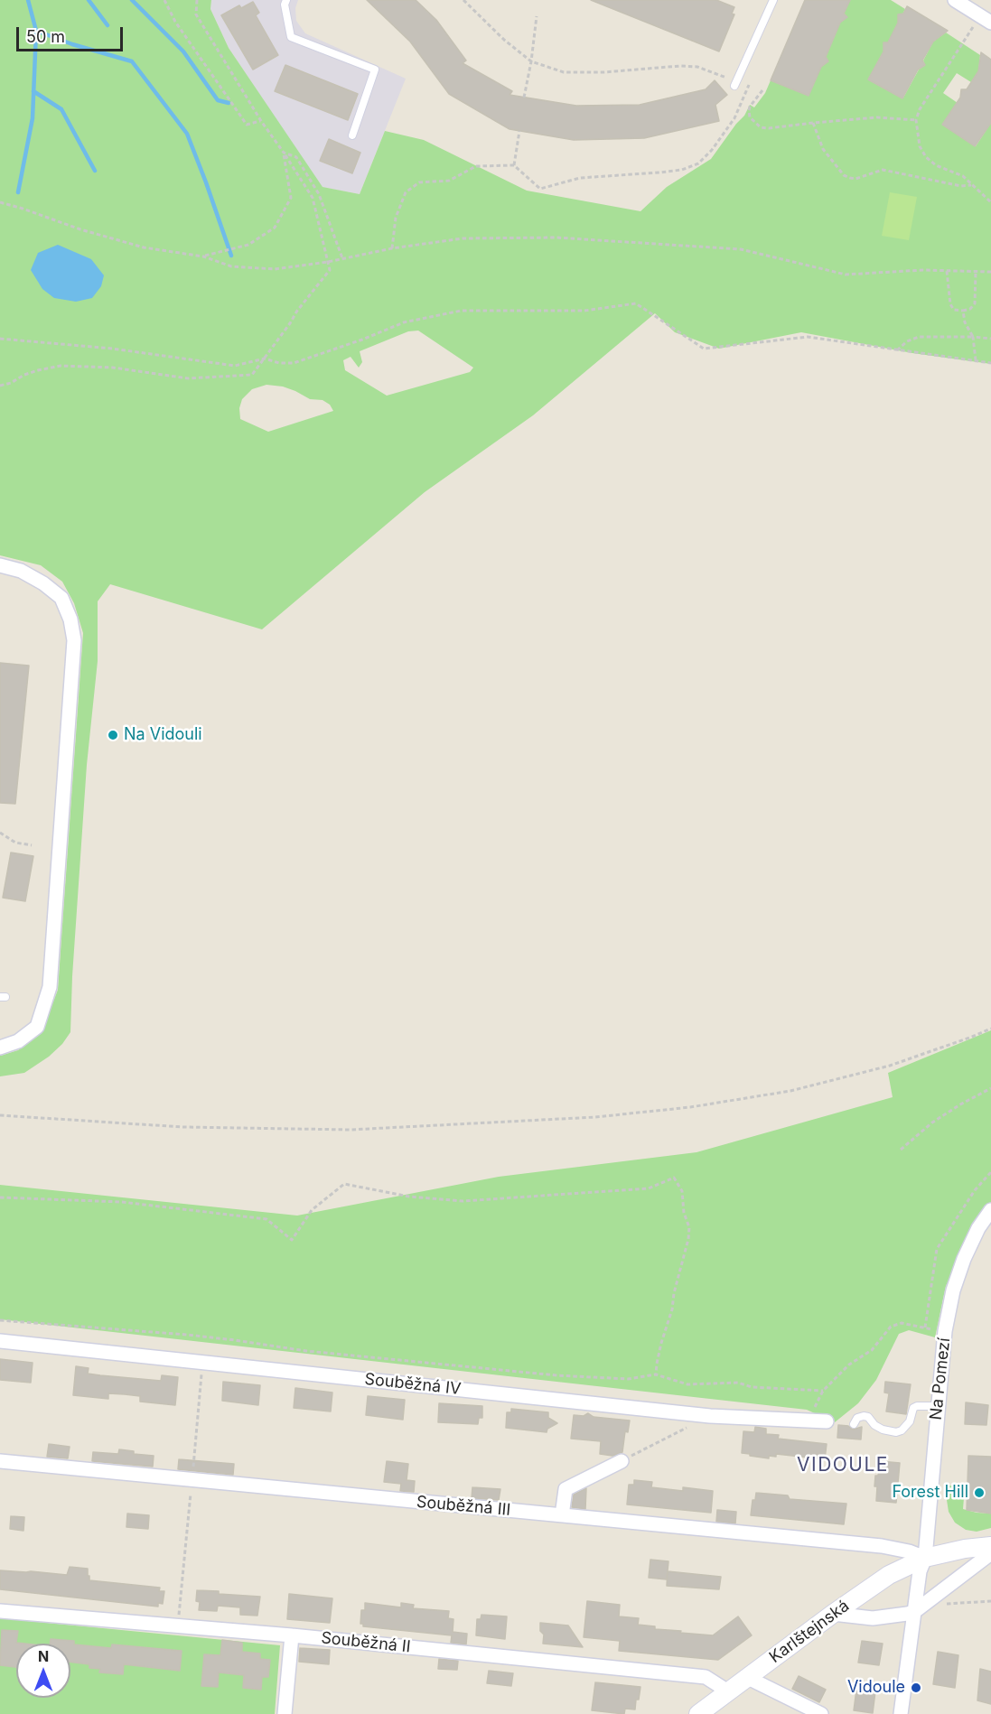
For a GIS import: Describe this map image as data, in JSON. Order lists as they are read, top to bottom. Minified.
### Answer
{"streets":{"street":["Na Pomezí","Souběžná Ⅳ","Souběžná Ⅲ","Karlštejnská","Souběžná Ⅱ"]},"crossings":[["Na Pomezí","Souběžná Ⅲ"],["Na Pomezí","Karlštejnská"],["Souběžná Ⅲ","Karlštejnská"],["Karlštejnská","Souběžná Ⅱ"]],"districts":["VIDOULE"],"places":["Na Vidouli","Forest Hill","Vidoule"],"scale_bar":"50 m","north":"top"}
